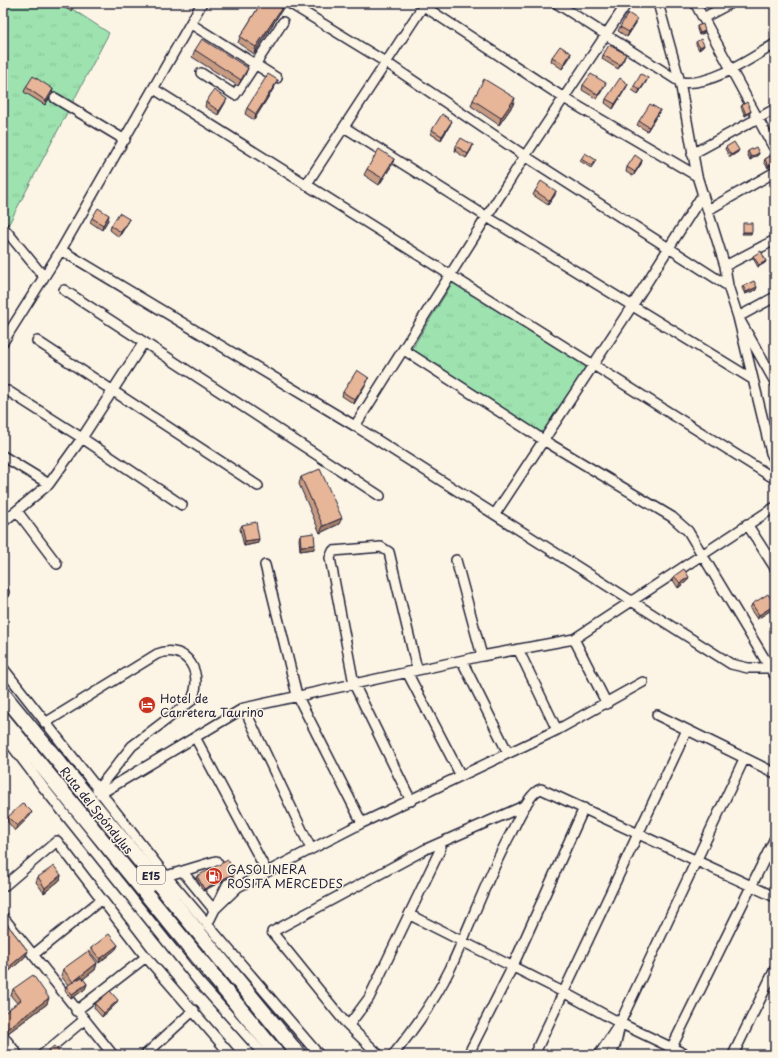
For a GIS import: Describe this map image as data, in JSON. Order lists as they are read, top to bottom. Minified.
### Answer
{"streets":{"highway":["Ruta del Spóndylus","E15"]},"places":{"hotel":["Hotel de Carretera Taurino"],"fuel station":["GASOLINERA ROSITA MERCEDES"]}}
